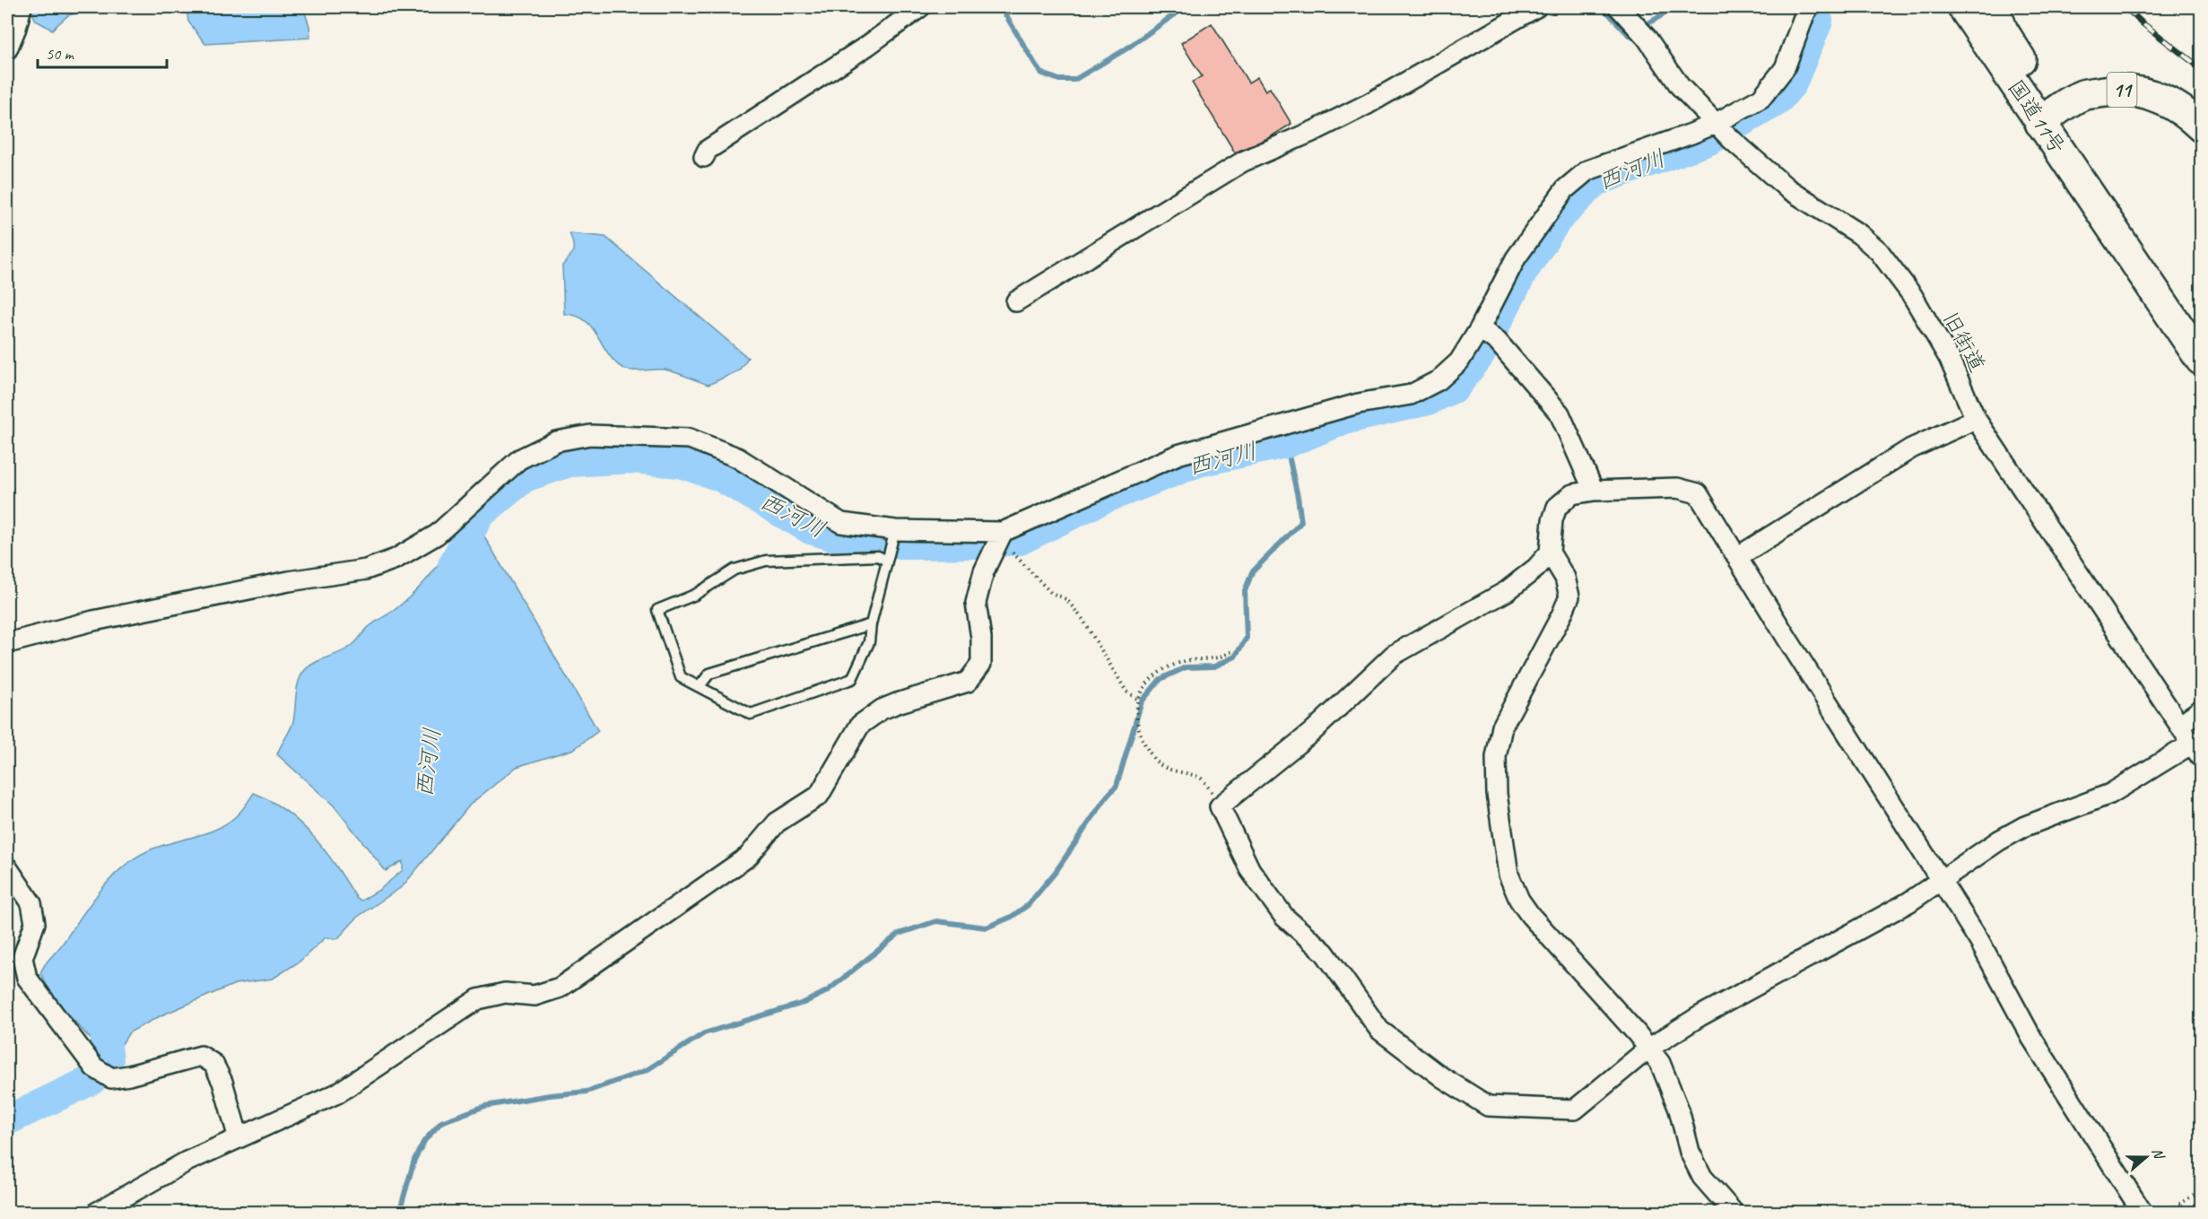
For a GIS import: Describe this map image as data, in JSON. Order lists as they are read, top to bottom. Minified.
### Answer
{"streets":{"highway":["11","国道11号"],"street":["旧街道"]},"crossings":[["11","国道11号"]],"water":["西河川"],"scale_bar":"50 m","north":"right"}
